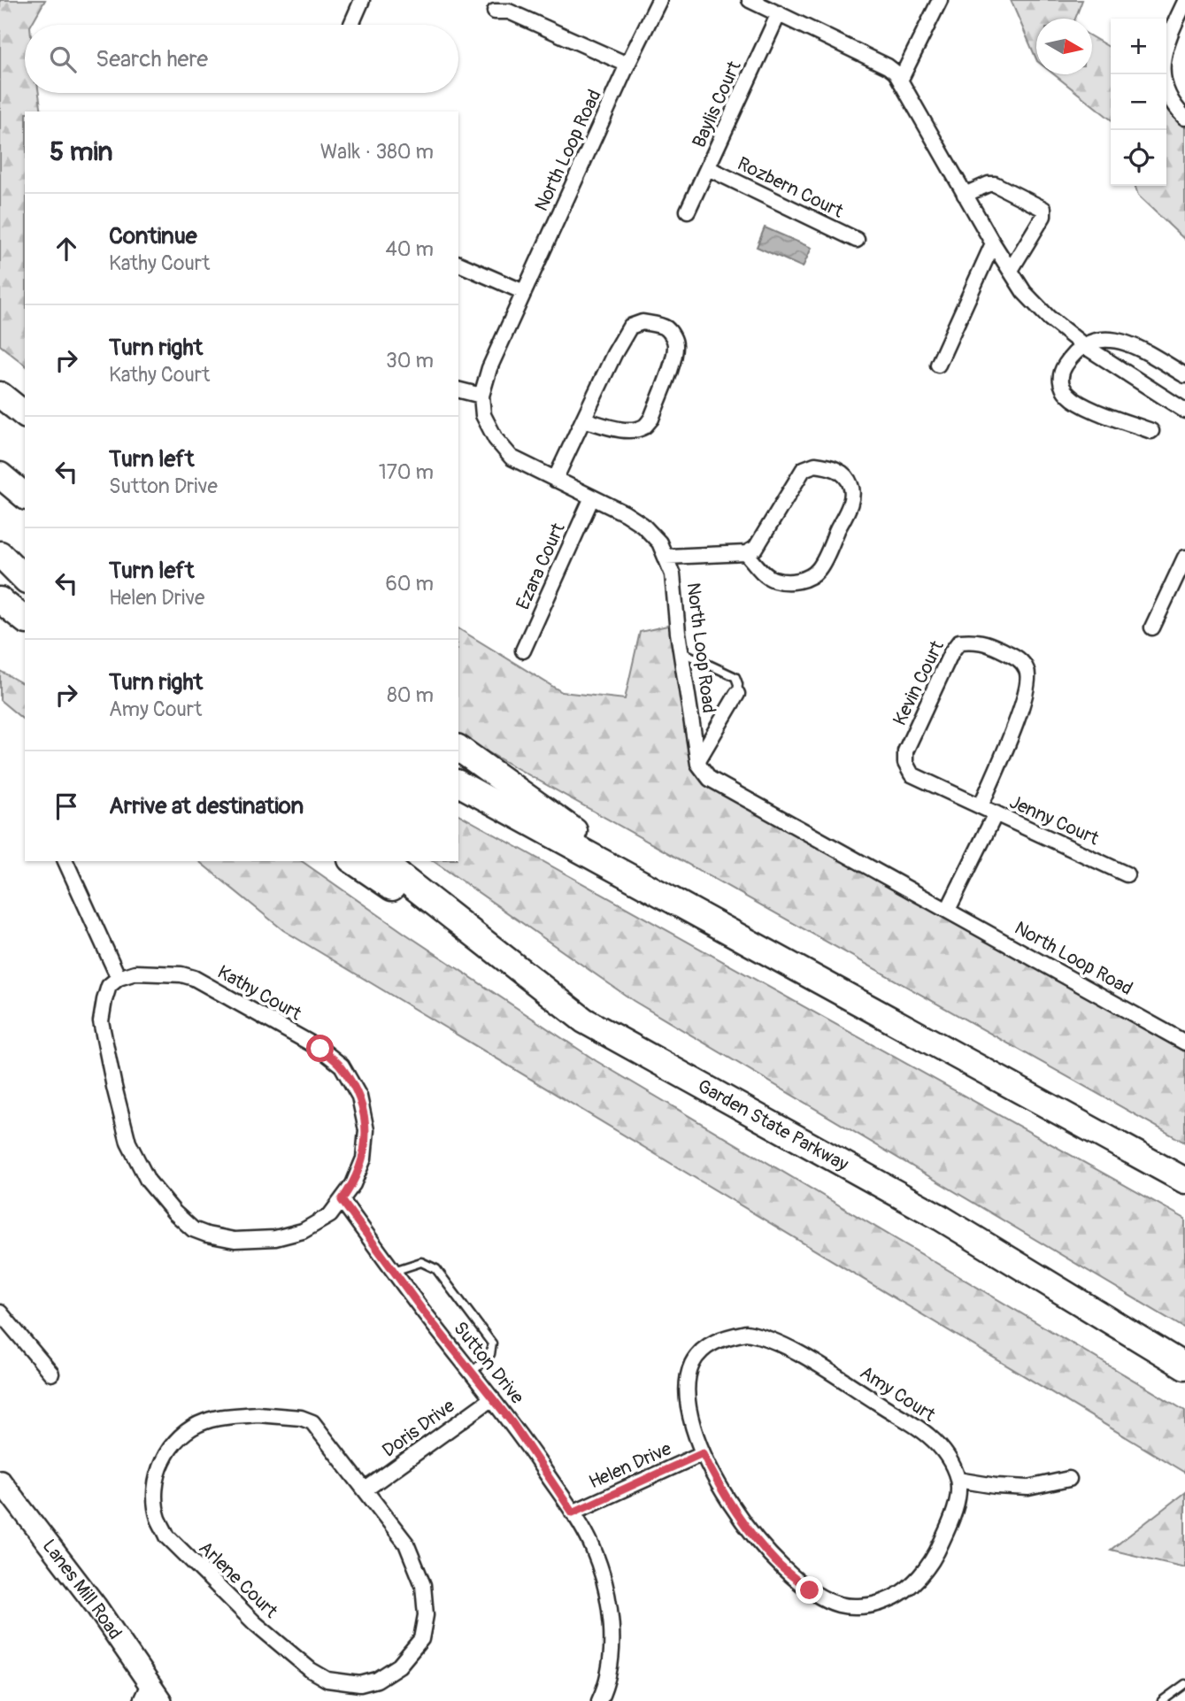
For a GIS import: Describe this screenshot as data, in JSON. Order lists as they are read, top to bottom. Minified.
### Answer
{"streets":{"highway":["Garden State Parkway"],"main road":["Lanes Mill Road"],"street":["Baylis Court","North Loop Road","Rozbern Court","Ezara Court","Kevin Court","Jenny Court","Kathy Court","Sutton Drive","Amy Court","Doris Drive","Helen Drive","Arlene Court"]},"crossings":[["Baylis Court","Rozbern Court"],["North Loop Road","Ezara Court"],["North Loop Road","Jenny Court"],["Kevin Court","Jenny Court"],["Kathy Court","Sutton Drive"],["Sutton Drive","Doris Drive"],["Sutton Drive","Helen Drive"],["Amy Court","Helen Drive"],["Doris Drive","Arlene Court"]],"north":"right","page":{"map_buttons":["+","−"],"search":"Search here","heading":["5 min","Walk · 380 m"],"list":[["Continue","Kathy Court","40 m"],["Turn right","Kathy Court","30 m"],["Turn left","Sutton Drive","170 m"],["Turn left","Helen Drive","60 m"],["Turn right","Amy Court","80 m"],"Arrive at destination"]}}
